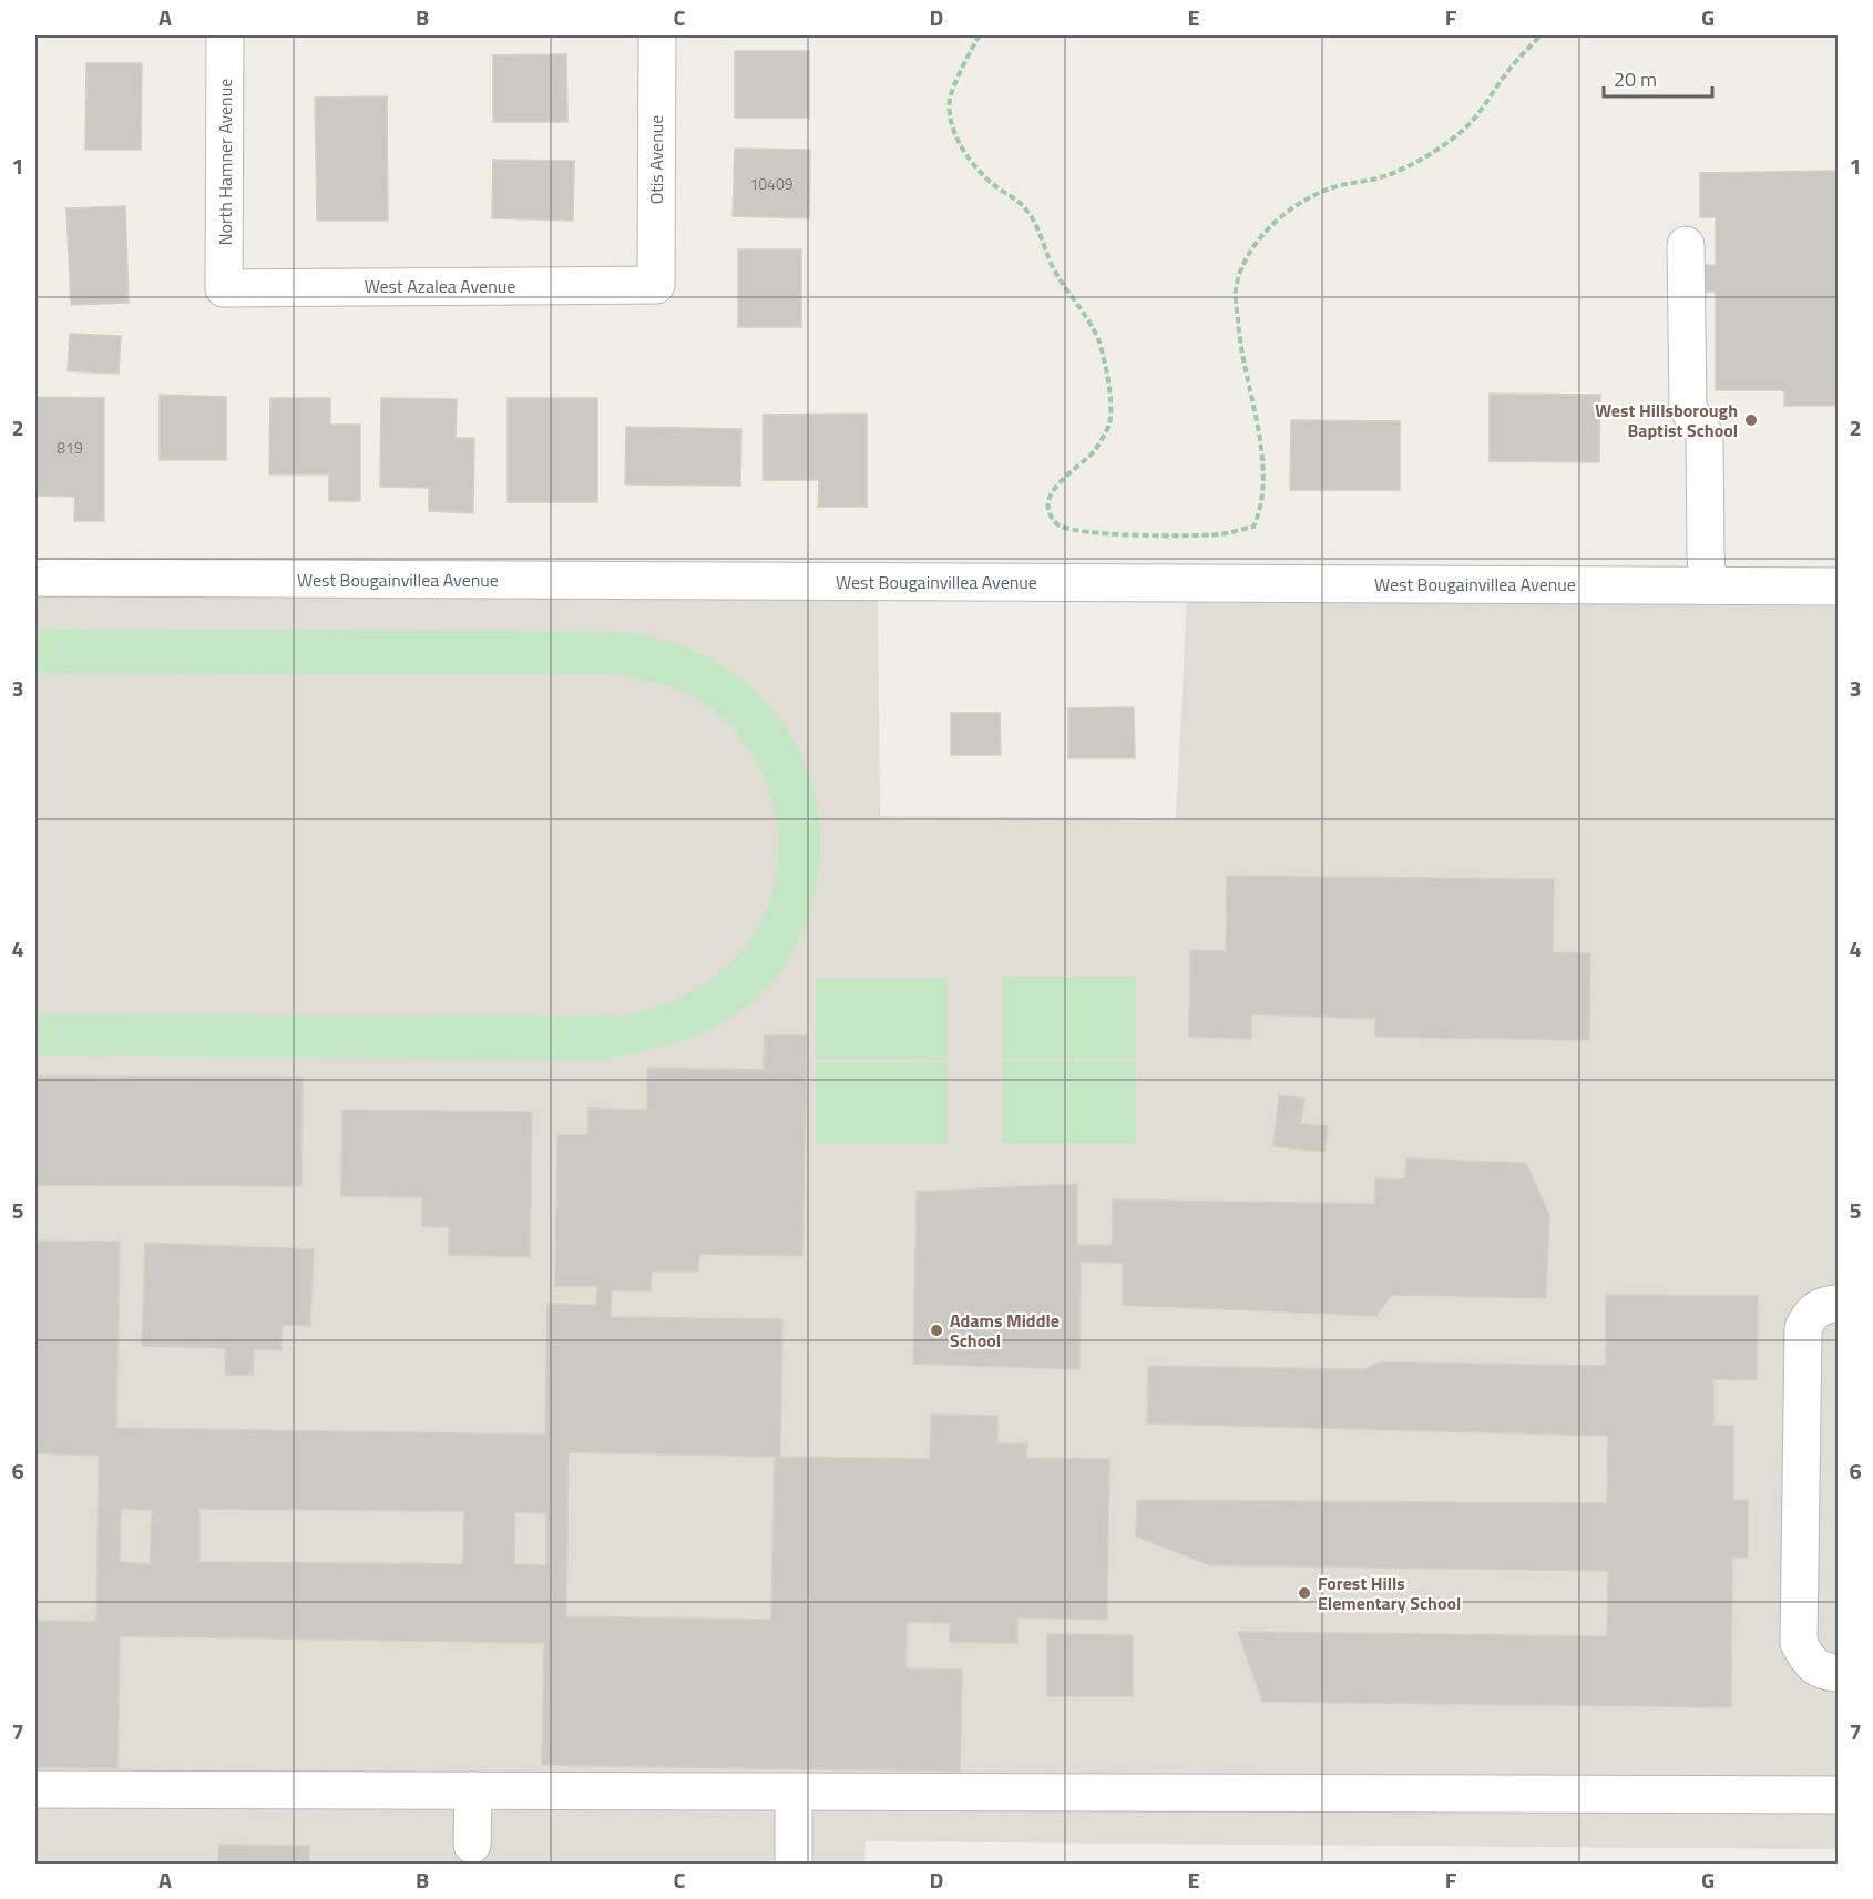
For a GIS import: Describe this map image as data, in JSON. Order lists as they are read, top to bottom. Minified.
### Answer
{"streets":{"street":["Otis Avenue","North Hamner Avenue","West Azalea Avenue","West Bougainvillea Avenue"]},"crossings":[["Otis Avenue","West Azalea Avenue"],["North Hamner Avenue","West Azalea Avenue"]],"places":["West Hillsborough Baptist School","Adams Middle School","Forest Hills Elementary School"],"house_numbers":["10409","819"],"scale_bar":"20 m","grid":{"columns":["A","B","C","D","E","F","G"],"rows":["1","2","3","4","5","6","7"]}}
